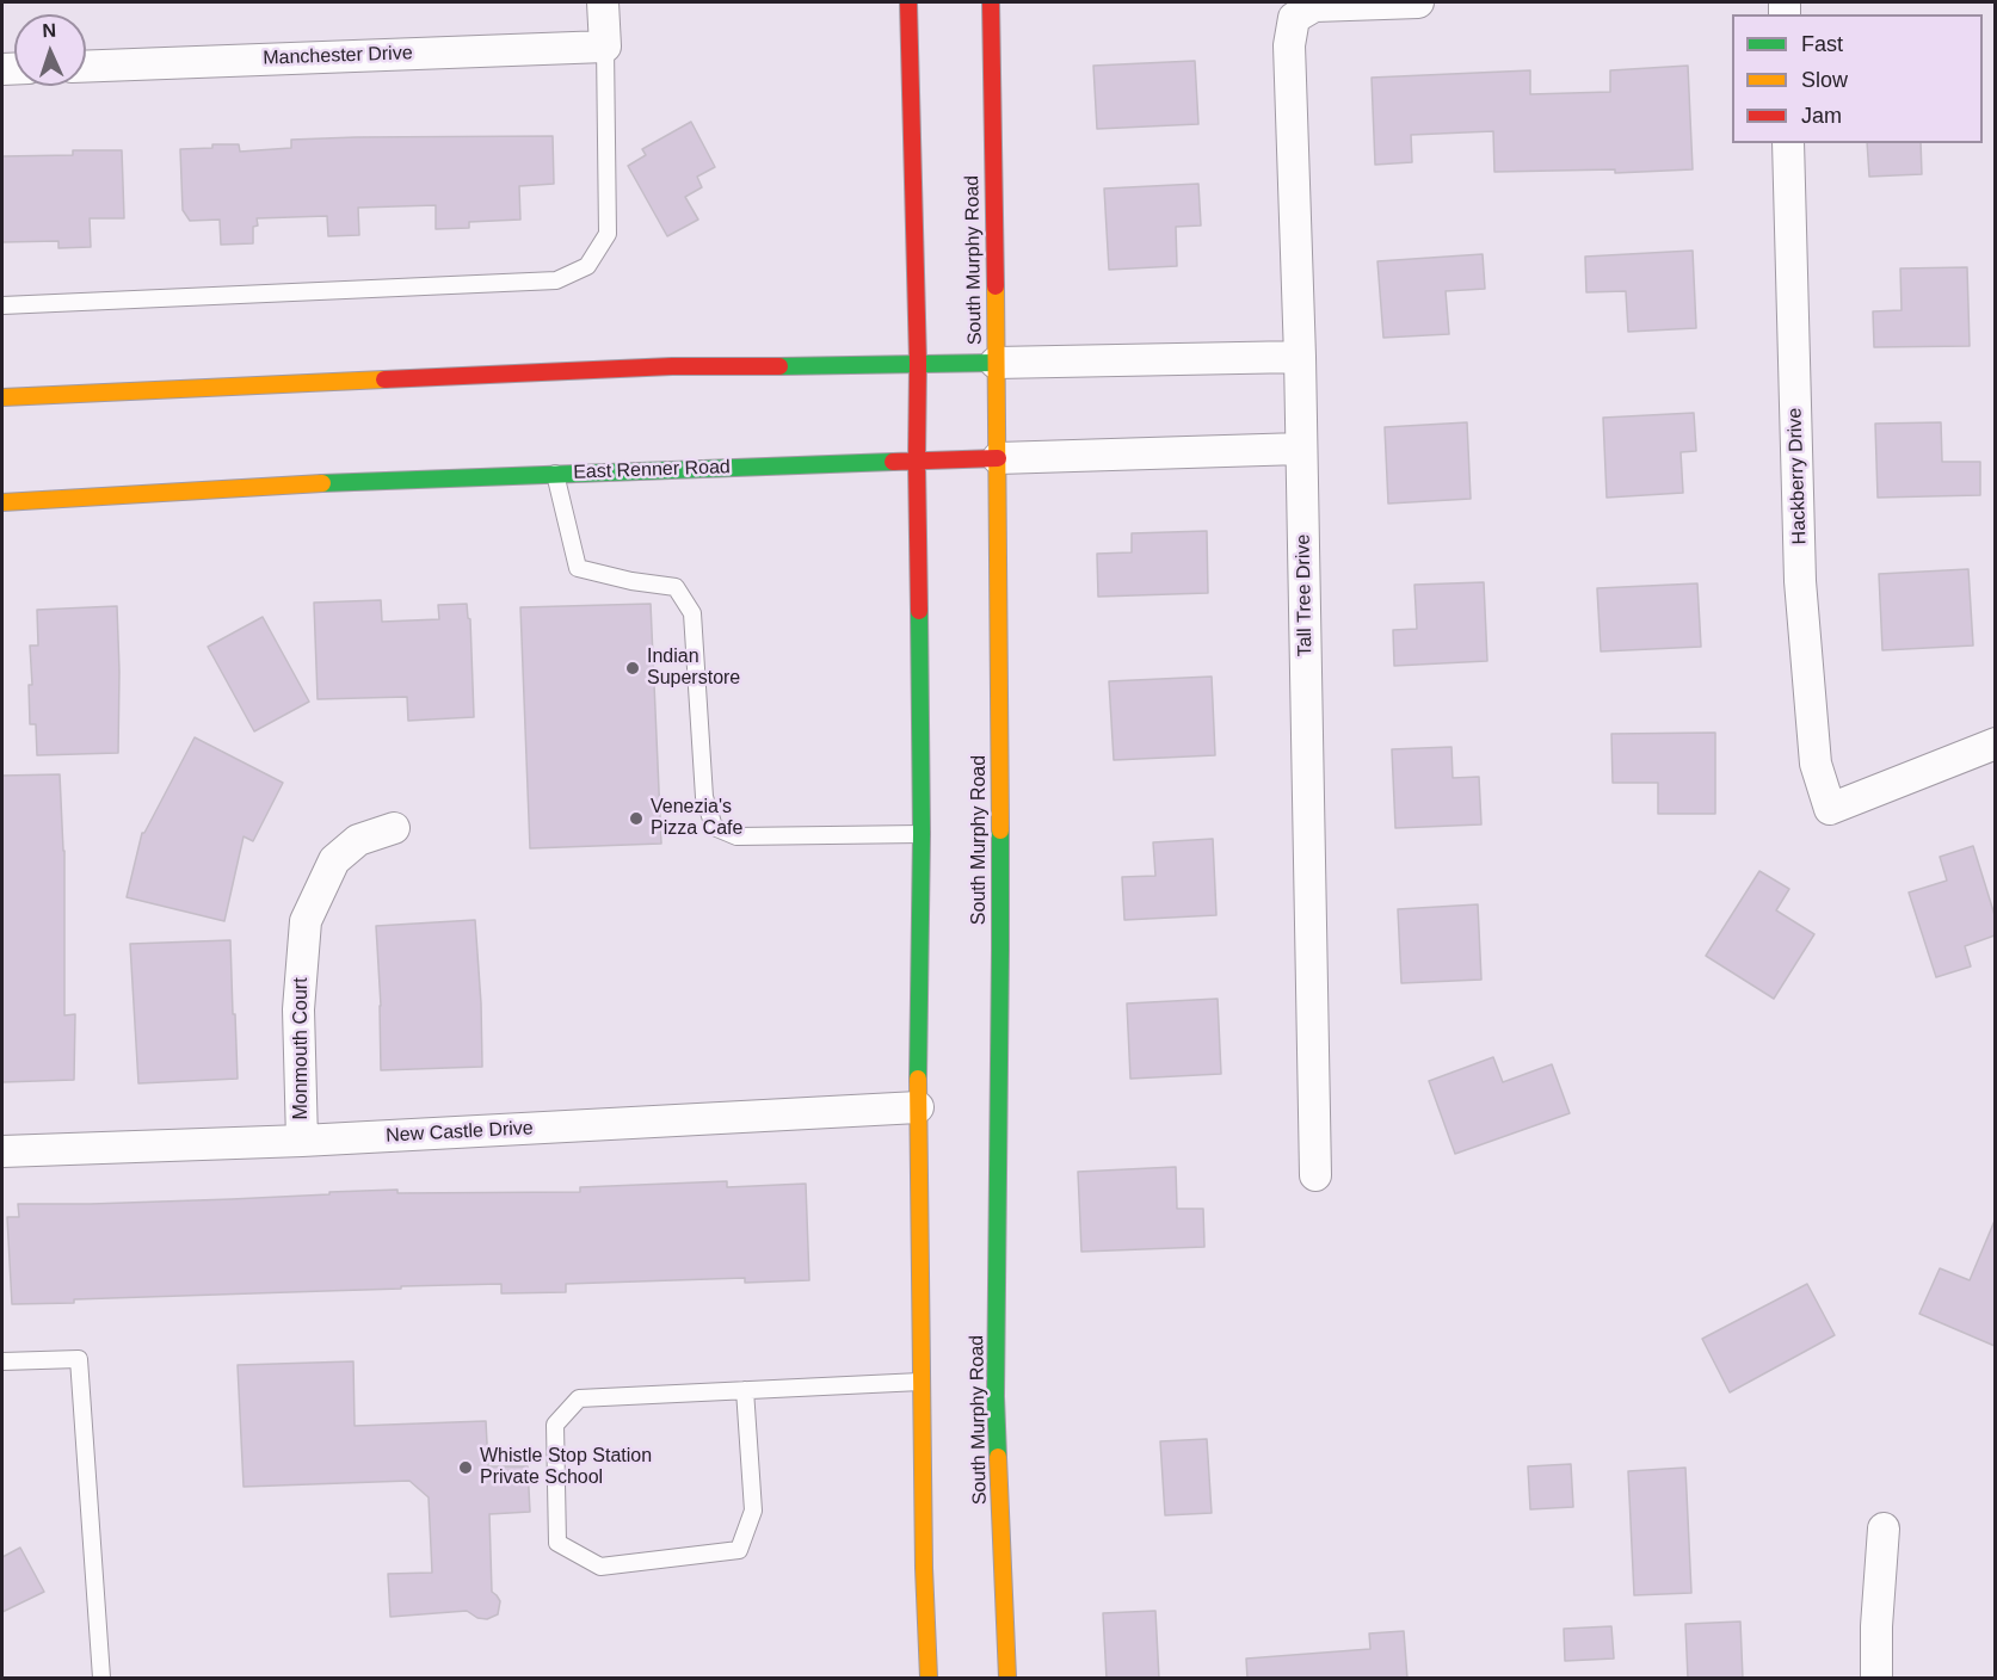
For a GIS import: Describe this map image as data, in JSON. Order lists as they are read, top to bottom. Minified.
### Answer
{"streets":{"main road":["South Murphy Road","East Renner Road"],"street":["Manchester Drive","Hackberry Drive","Tall Tree Drive","Monmouth Court","New Castle Drive"]},"crossings":[["South Murphy Road","East Renner Road"],["East Renner Road","Tall Tree Drive"],["Monmouth Court","New Castle Drive"]],"places":["Indian Superstore","Venezia's Pizza Cafe","Whistle Stop Station Private School"],"legend":["Fast","Slow","Jam"],"north":"top"}
